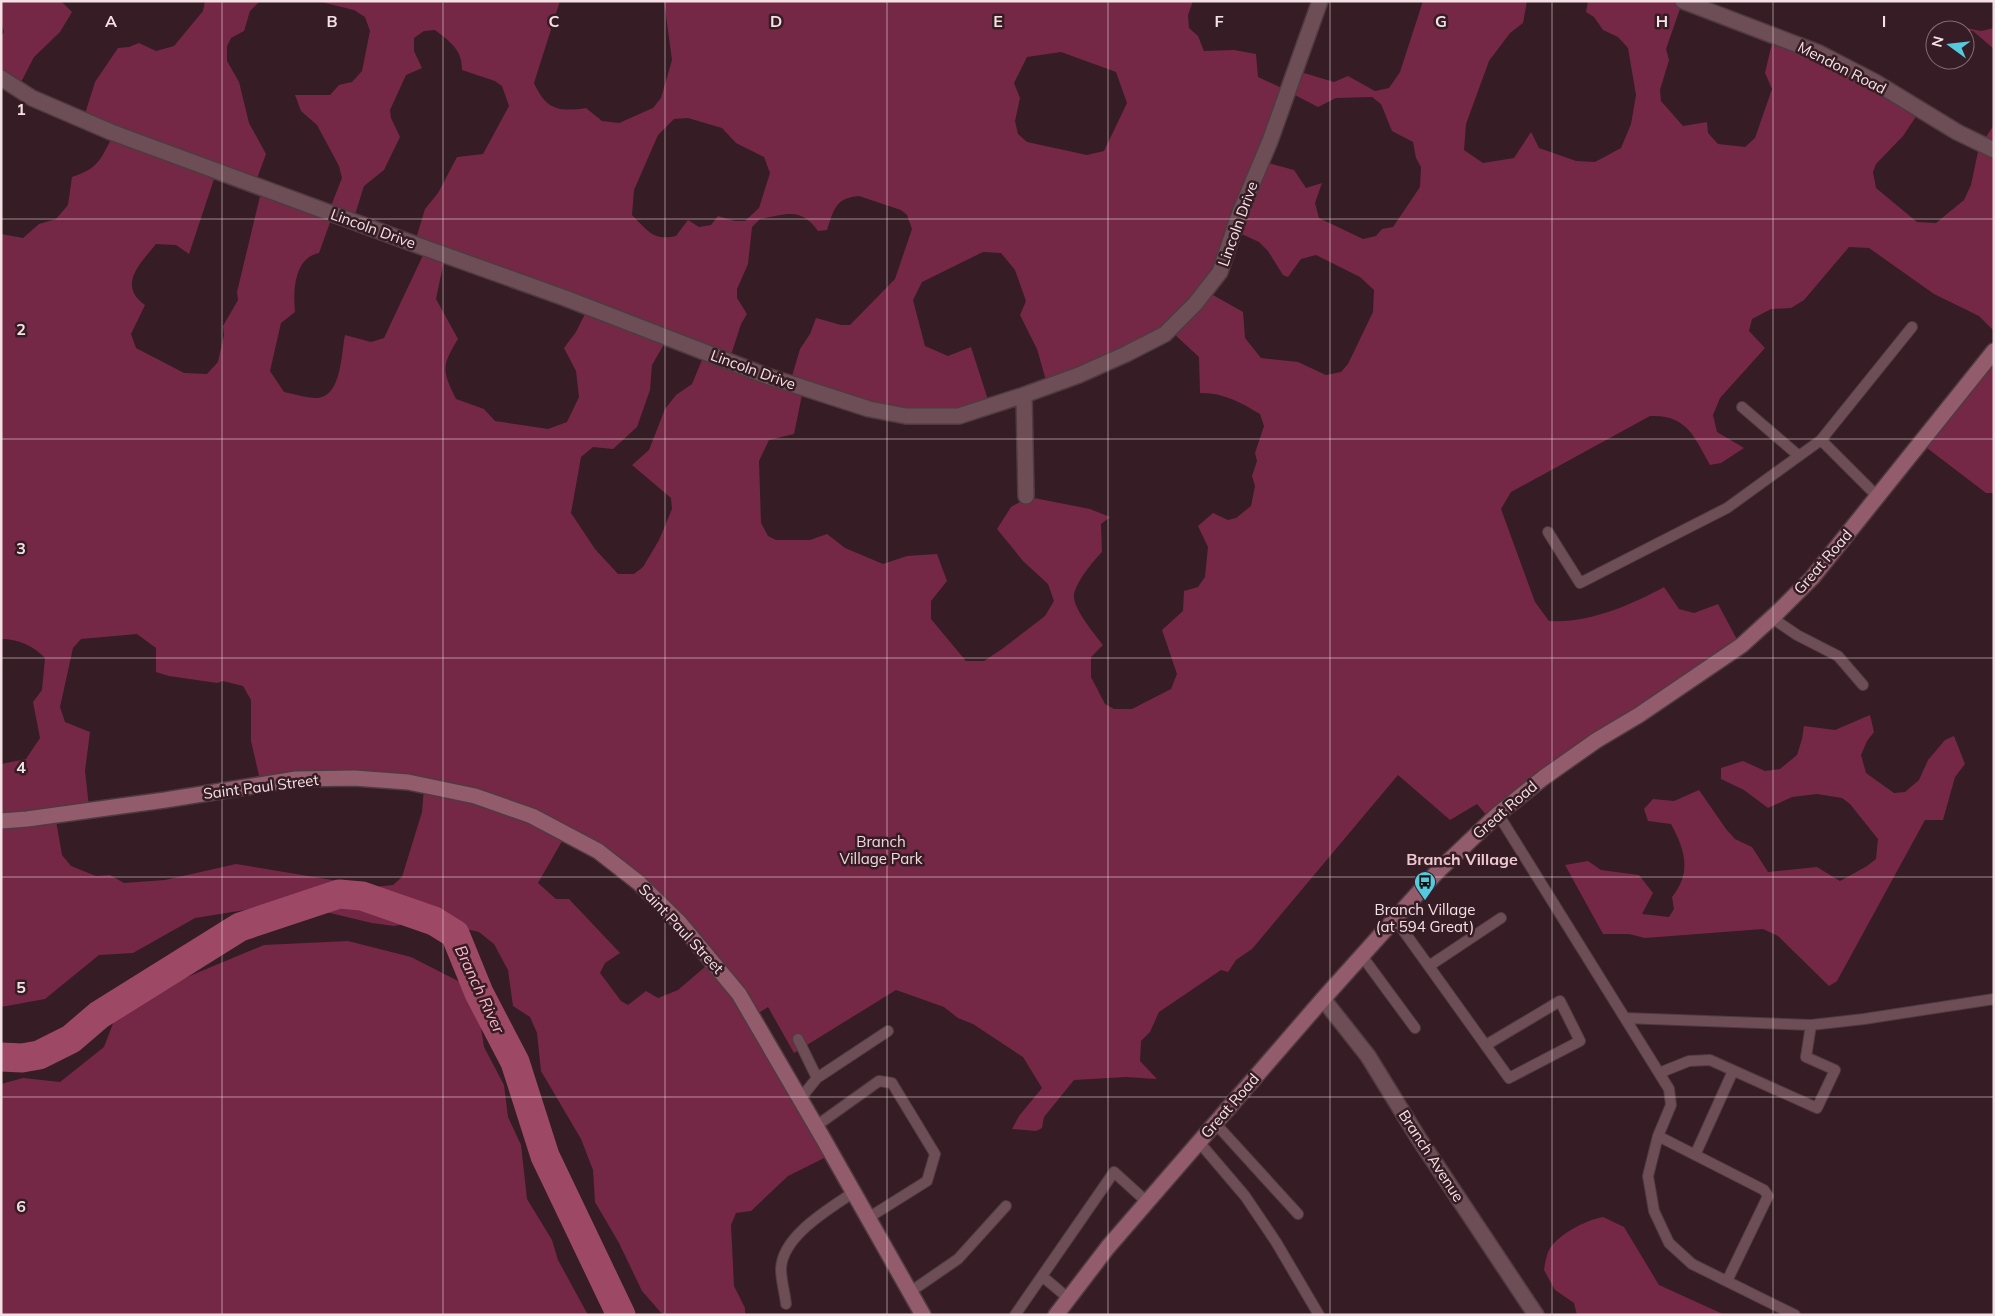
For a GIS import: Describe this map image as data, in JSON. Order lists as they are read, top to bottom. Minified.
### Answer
{"streets":{"main road":["Great Road","Saint Paul Street"],"street":["Mendon Road","Lincoln Drive","Branch Avenue"]},"crossings":[["Great Road","Branch Avenue"]],"districts":["Branch Village"],"water":["Branch River"],"parks":["Branch Village Park"],"places":{"bus stop":["Branch Village (at 594 Great)"]},"north":"left","grid":{"columns":["A","B","C","D","E","F","G","H","I"],"rows":["1","2","3","4","5","6"]}}
